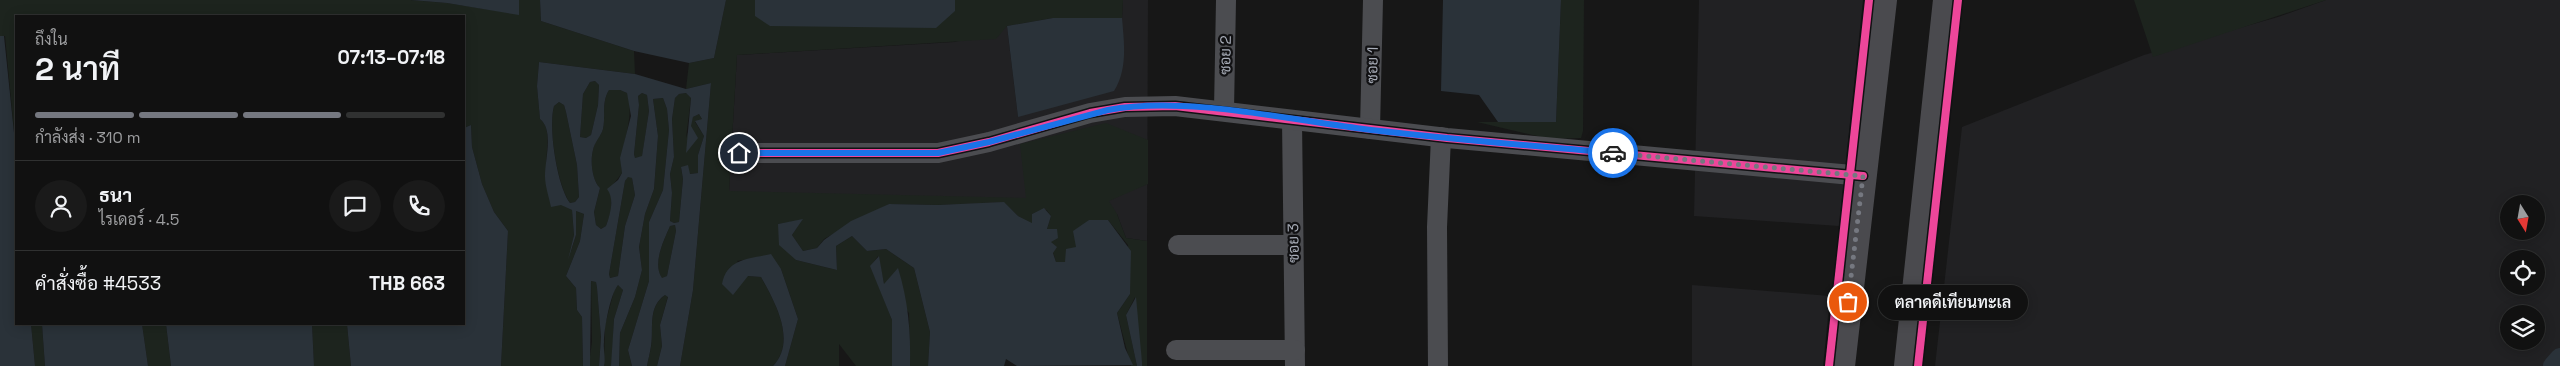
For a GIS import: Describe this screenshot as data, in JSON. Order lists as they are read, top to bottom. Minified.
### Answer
{"streets":{"street":["ซอย 2","ซอย 1","ซอย 3"]},"places":["ตลาดดีเทียนทะเล"],"north":"bottom","page":{"heading":["2 นาที","ถึงใน","07:13–07:18"],"panel":["ธนา","ไรเดอร์ · 4.5","คำสั่งซื้อ #4533","THB 663"],"bar":"กำลังส่ง · 310 m","bubble":"ตลาดดีเทียนทะเล"}}
